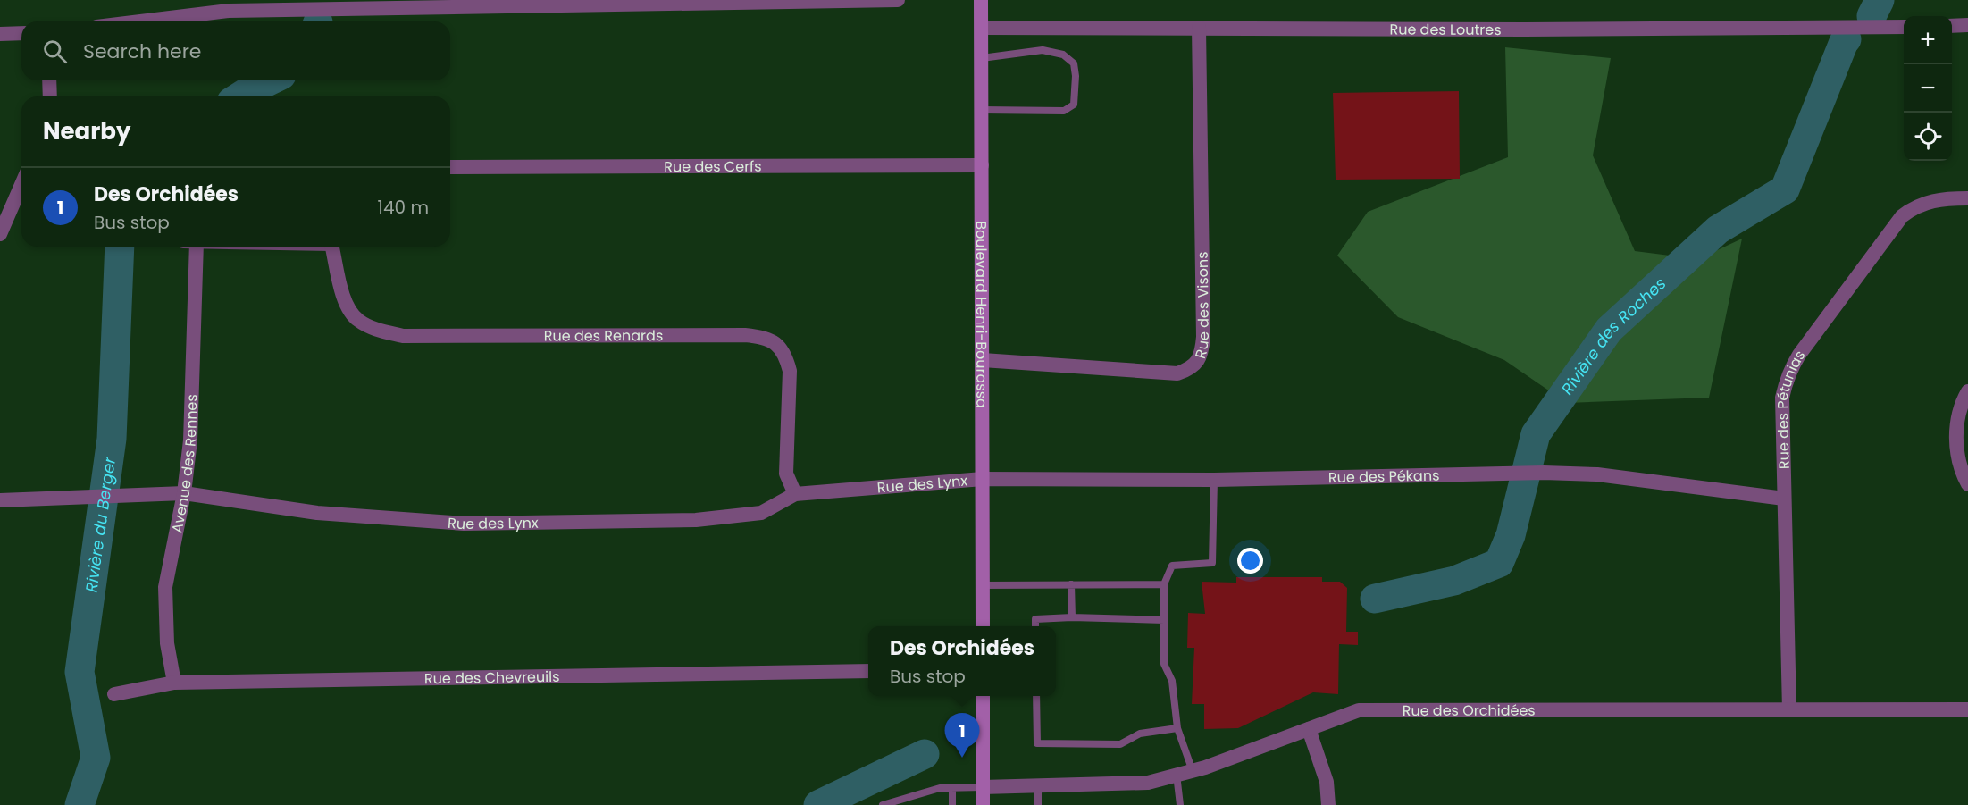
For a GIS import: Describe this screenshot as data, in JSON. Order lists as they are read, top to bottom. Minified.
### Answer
{"streets":{"main road":["Boulevard Henri-Bourassa"],"street":["Rue des Loutres","Rue des Cerfs","Rue des Visons","Rue des Renards","Rue des Pétunias","Avenue des Rennes","Rue des Pékans","Rue des Lynx","Rue des Chevreuils","Rue des Orchidées"]},"crossings":[["Rue des Loutres","Rue des Visons"],["Rue des Loutres","Boulevard Henri-Bourassa"],["Rue des Cerfs","Boulevard Henri-Bourassa"],["Rue des Visons","Boulevard Henri-Bourassa"],["Boulevard Henri-Bourassa","Rue des Pékans"],["Boulevard Henri-Bourassa","Rue des Lynx"],["Rue des Renards","Rue des Lynx"],["Rue des Pétunias","Rue des Pékans"],["Rue des Pétunias","Rue des Orchidées"],["Avenue des Rennes","Rue des Lynx"],["Avenue des Rennes","Rue des Chevreuils"],["Rue des Pékans","Rue des Lynx"]],"water":["Rivière des Roches","Rivière du Berger"],"page":{"map_buttons":["+","−"],"search":"Search here","heading":"Nearby","list":[{"mark":"1","name":"Des Orchidées","note":"Bus stop","value":"140 m"}],"popup":["Des Orchidées","Bus stop"],"pins":"1"}}
